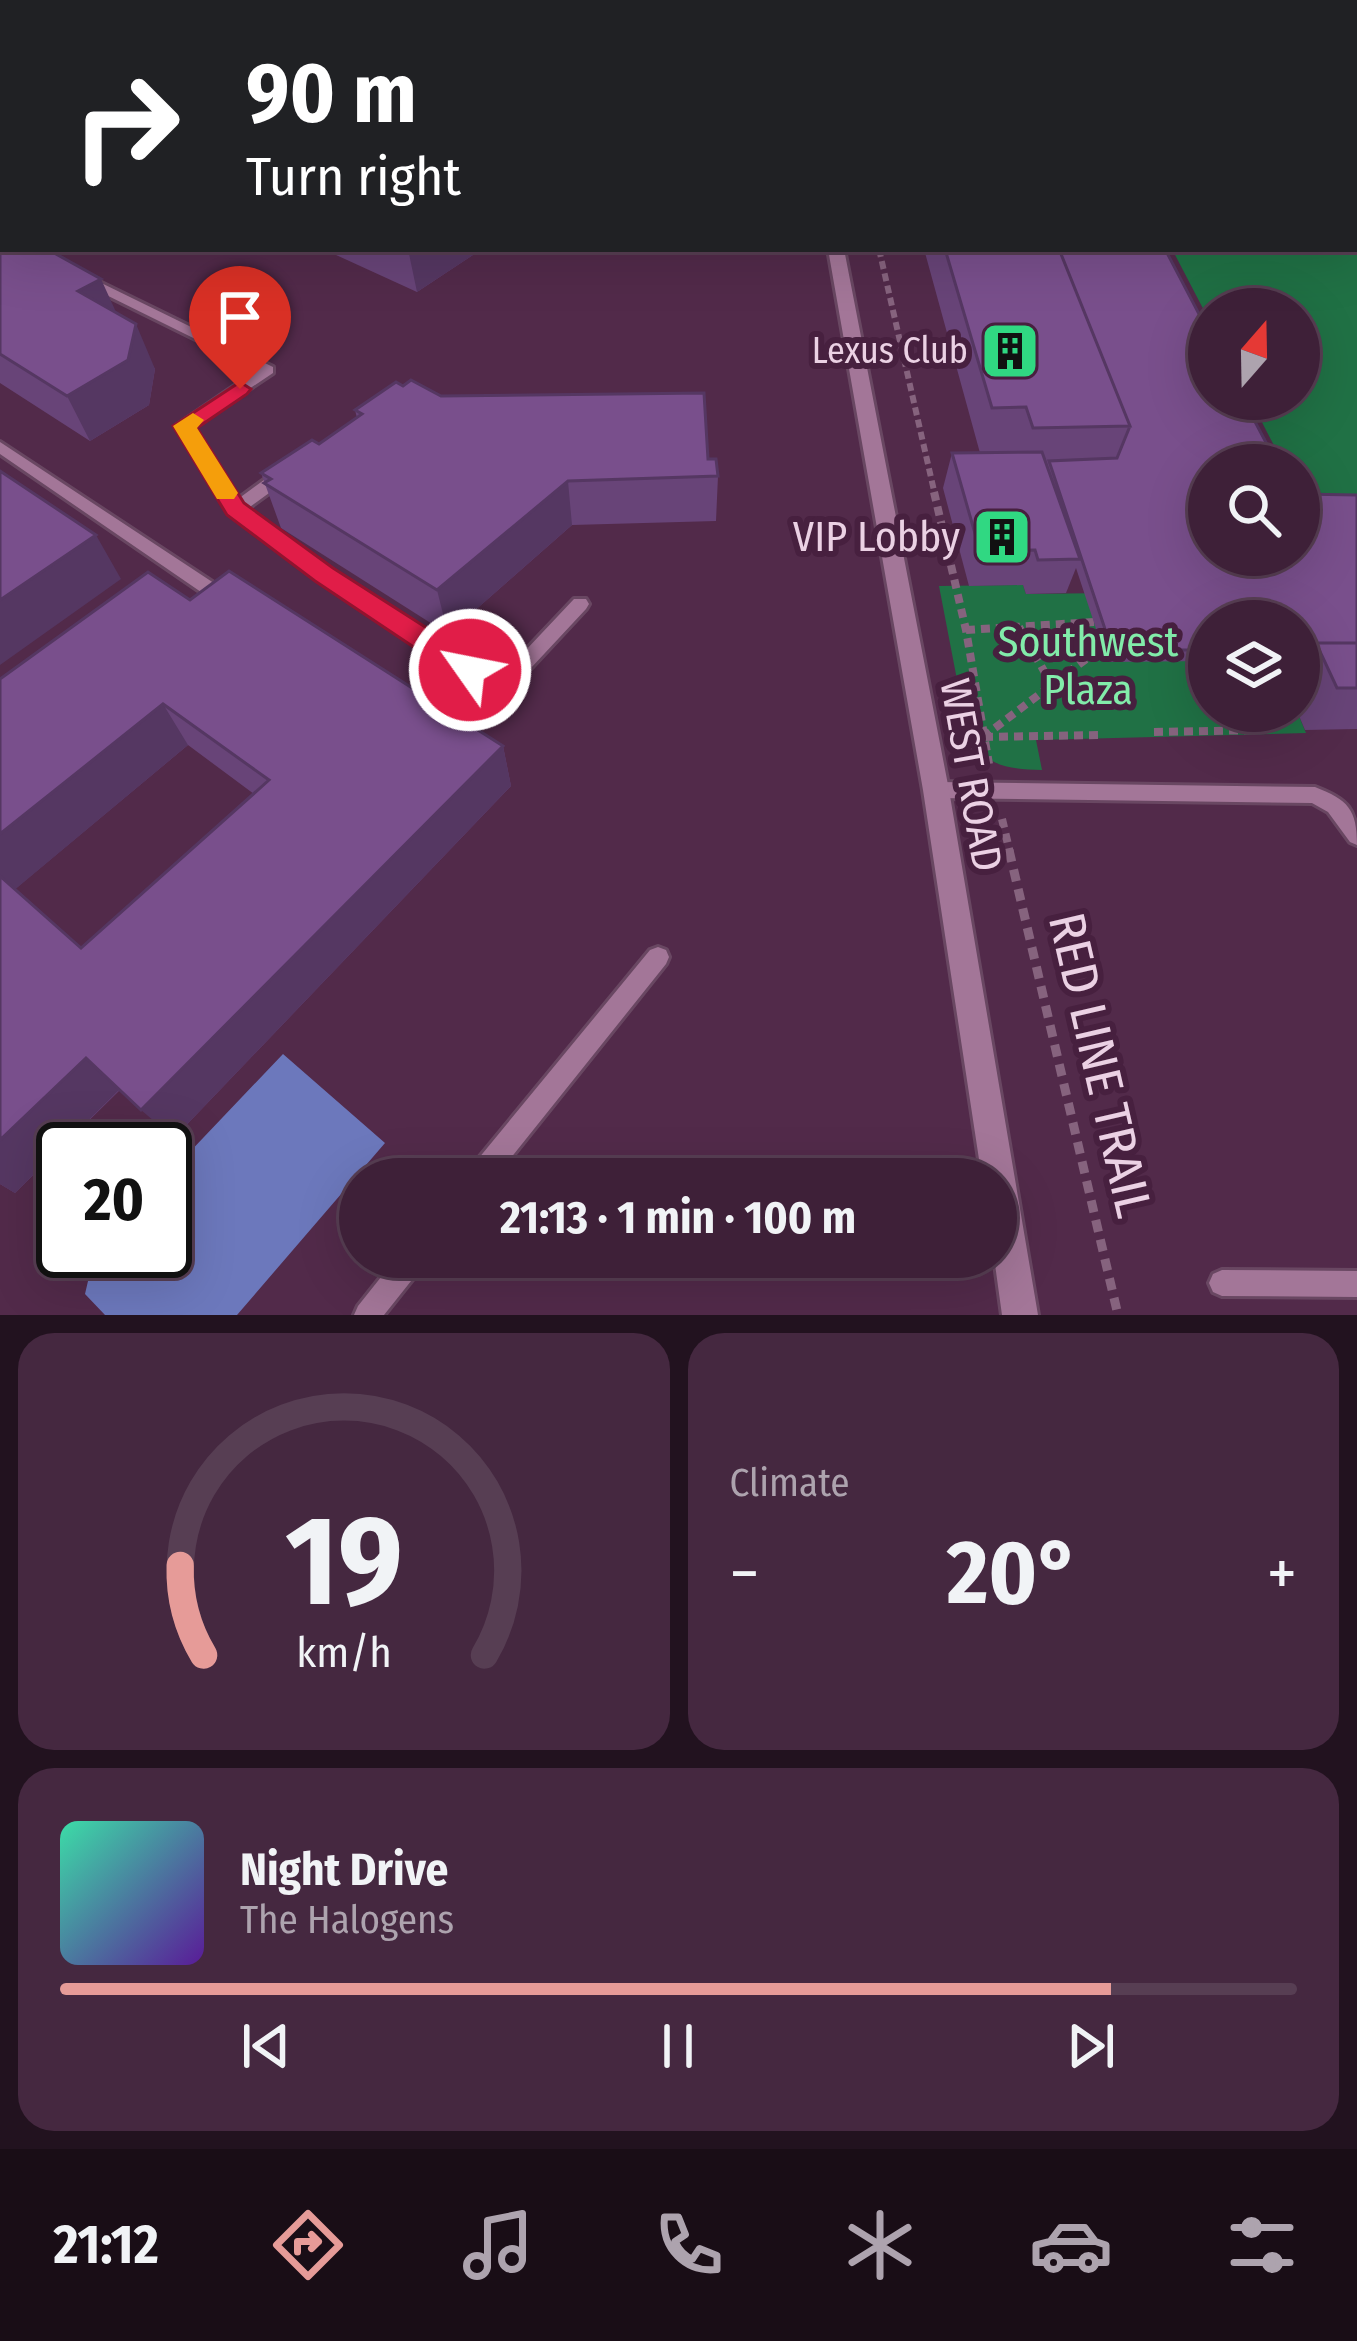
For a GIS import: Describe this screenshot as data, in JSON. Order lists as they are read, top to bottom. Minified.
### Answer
{"streets":{"street":["WEST ROAD"],"path":["RED LINE TRAIL"]},"parks":["Southwest Plaza"],"places":{"building":["Lexus Club","VIP Lobby"]},"north":"top","page":{"turn":["90 m","Turn right"],"limit":"20","trip":"21:13 · 1 min · 100 m","tile":"Climate","heat":["−","20°","+"],"song":["Night Drive","The Halogens"],"tabs":"21:12","gauge":["19","km/h"]}}
